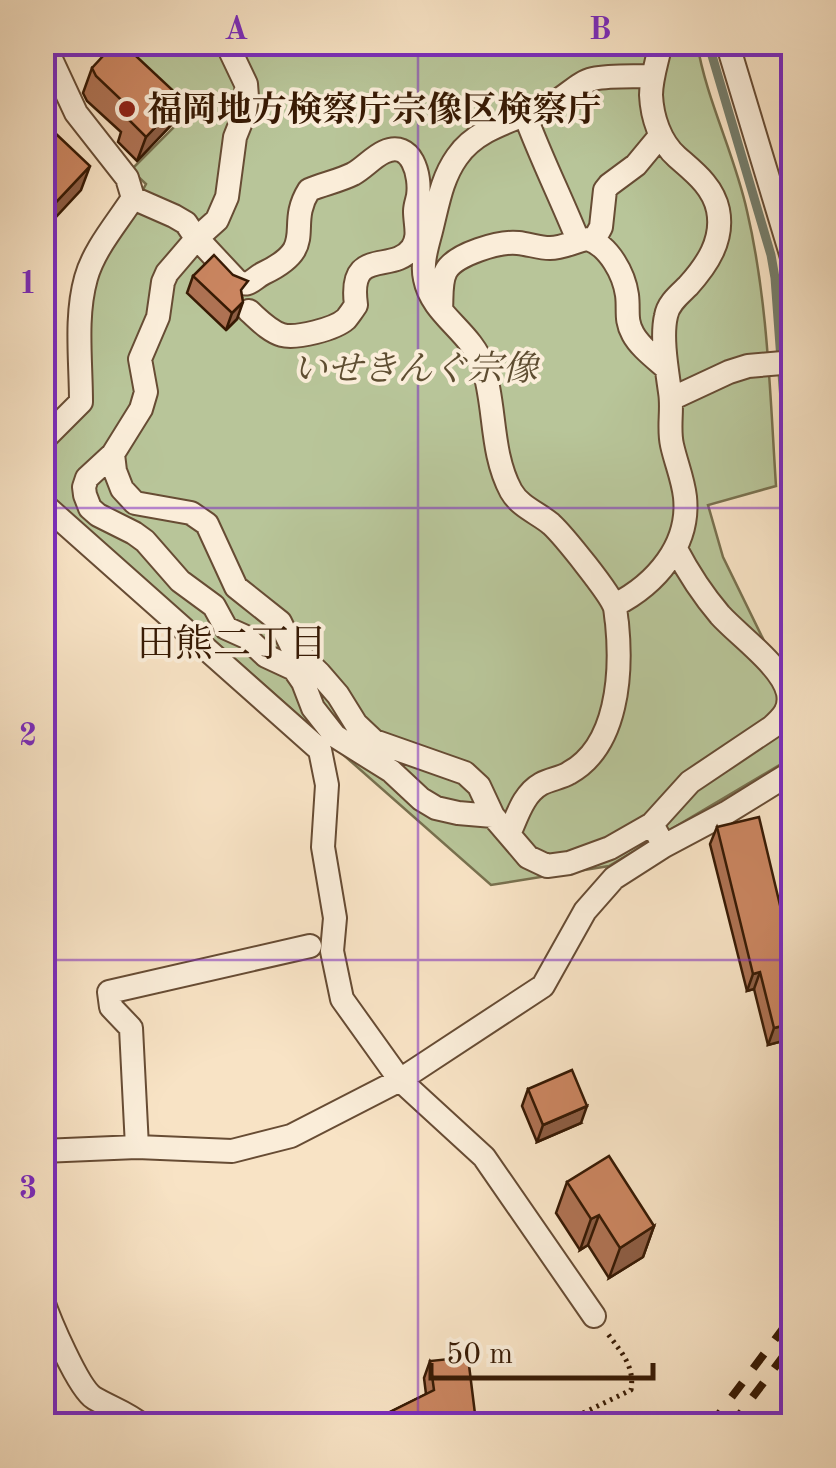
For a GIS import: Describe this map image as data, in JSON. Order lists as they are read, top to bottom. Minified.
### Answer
{"districts":["田熊二丁目"],"parks":["いせきんぐ宗像"],"places":["福岡地方検察庁宗像区検察庁"],"scale_bar":"50 m","grid":{"columns":["A","B"],"rows":["1","2","3"]}}
